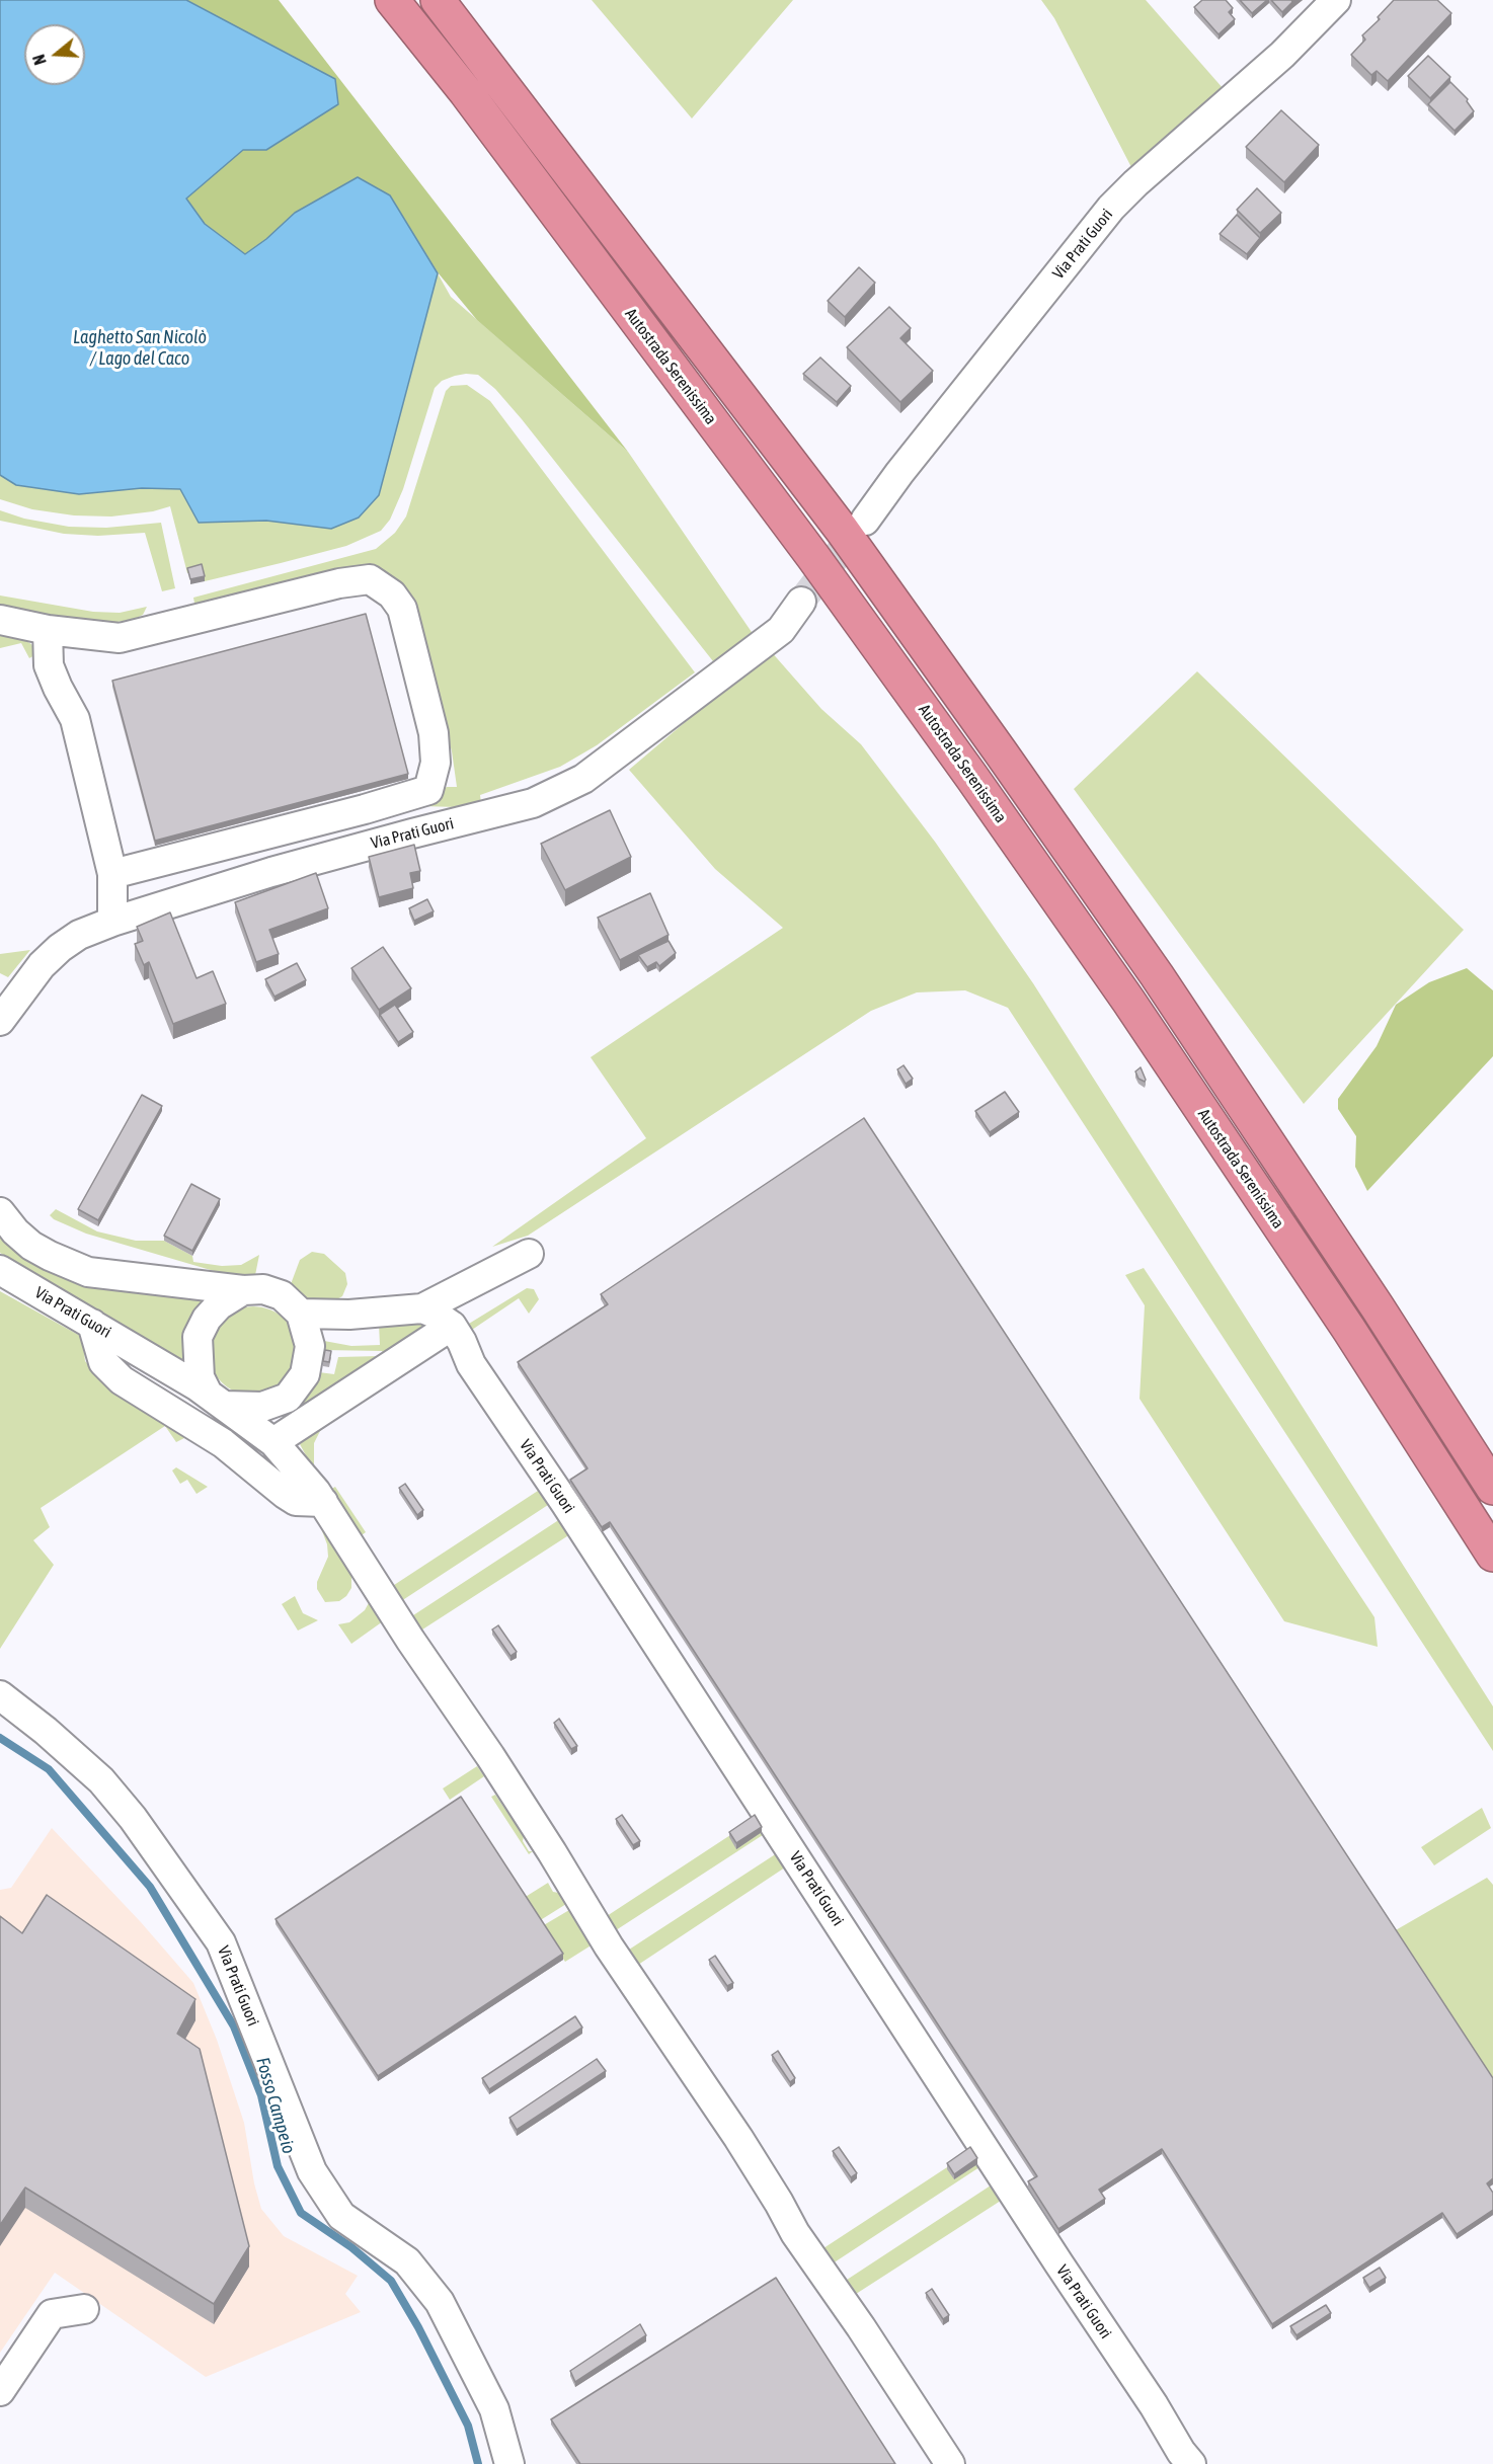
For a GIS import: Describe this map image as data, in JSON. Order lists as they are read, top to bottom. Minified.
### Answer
{"streets":{"highway":["Autostrada Serenissima"],"street":["Via Prati Guori"]},"water":["Laghetto San Nicolò / Lago del Caco","Fosso Campeio"],"north":"left"}
